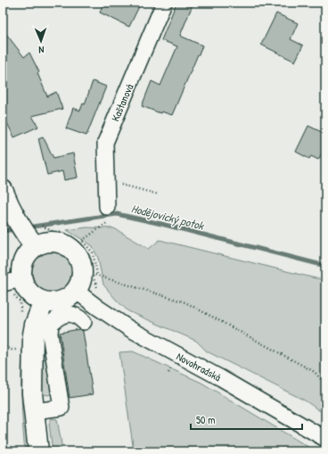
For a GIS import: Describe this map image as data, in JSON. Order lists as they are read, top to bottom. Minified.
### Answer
{"streets":{"street":["Kaštanová","Novohradská"]},"water":["Hodějovický potok"],"scale_bar":"50 m","north":"bottom"}
